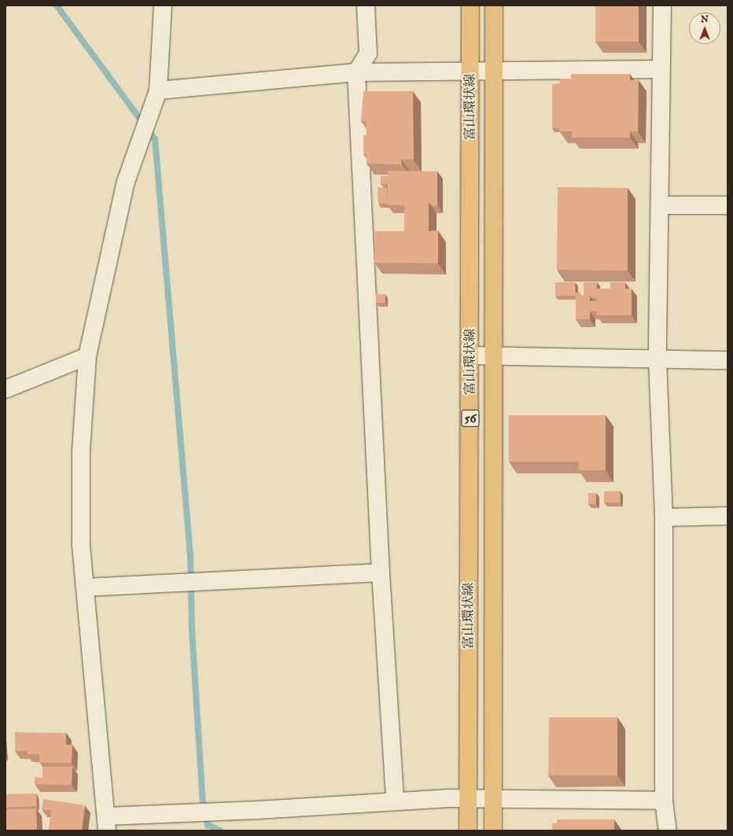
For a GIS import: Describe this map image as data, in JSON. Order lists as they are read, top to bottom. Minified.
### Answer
{"streets":{"main road":["富山環状線","56"]},"north":"top"}
